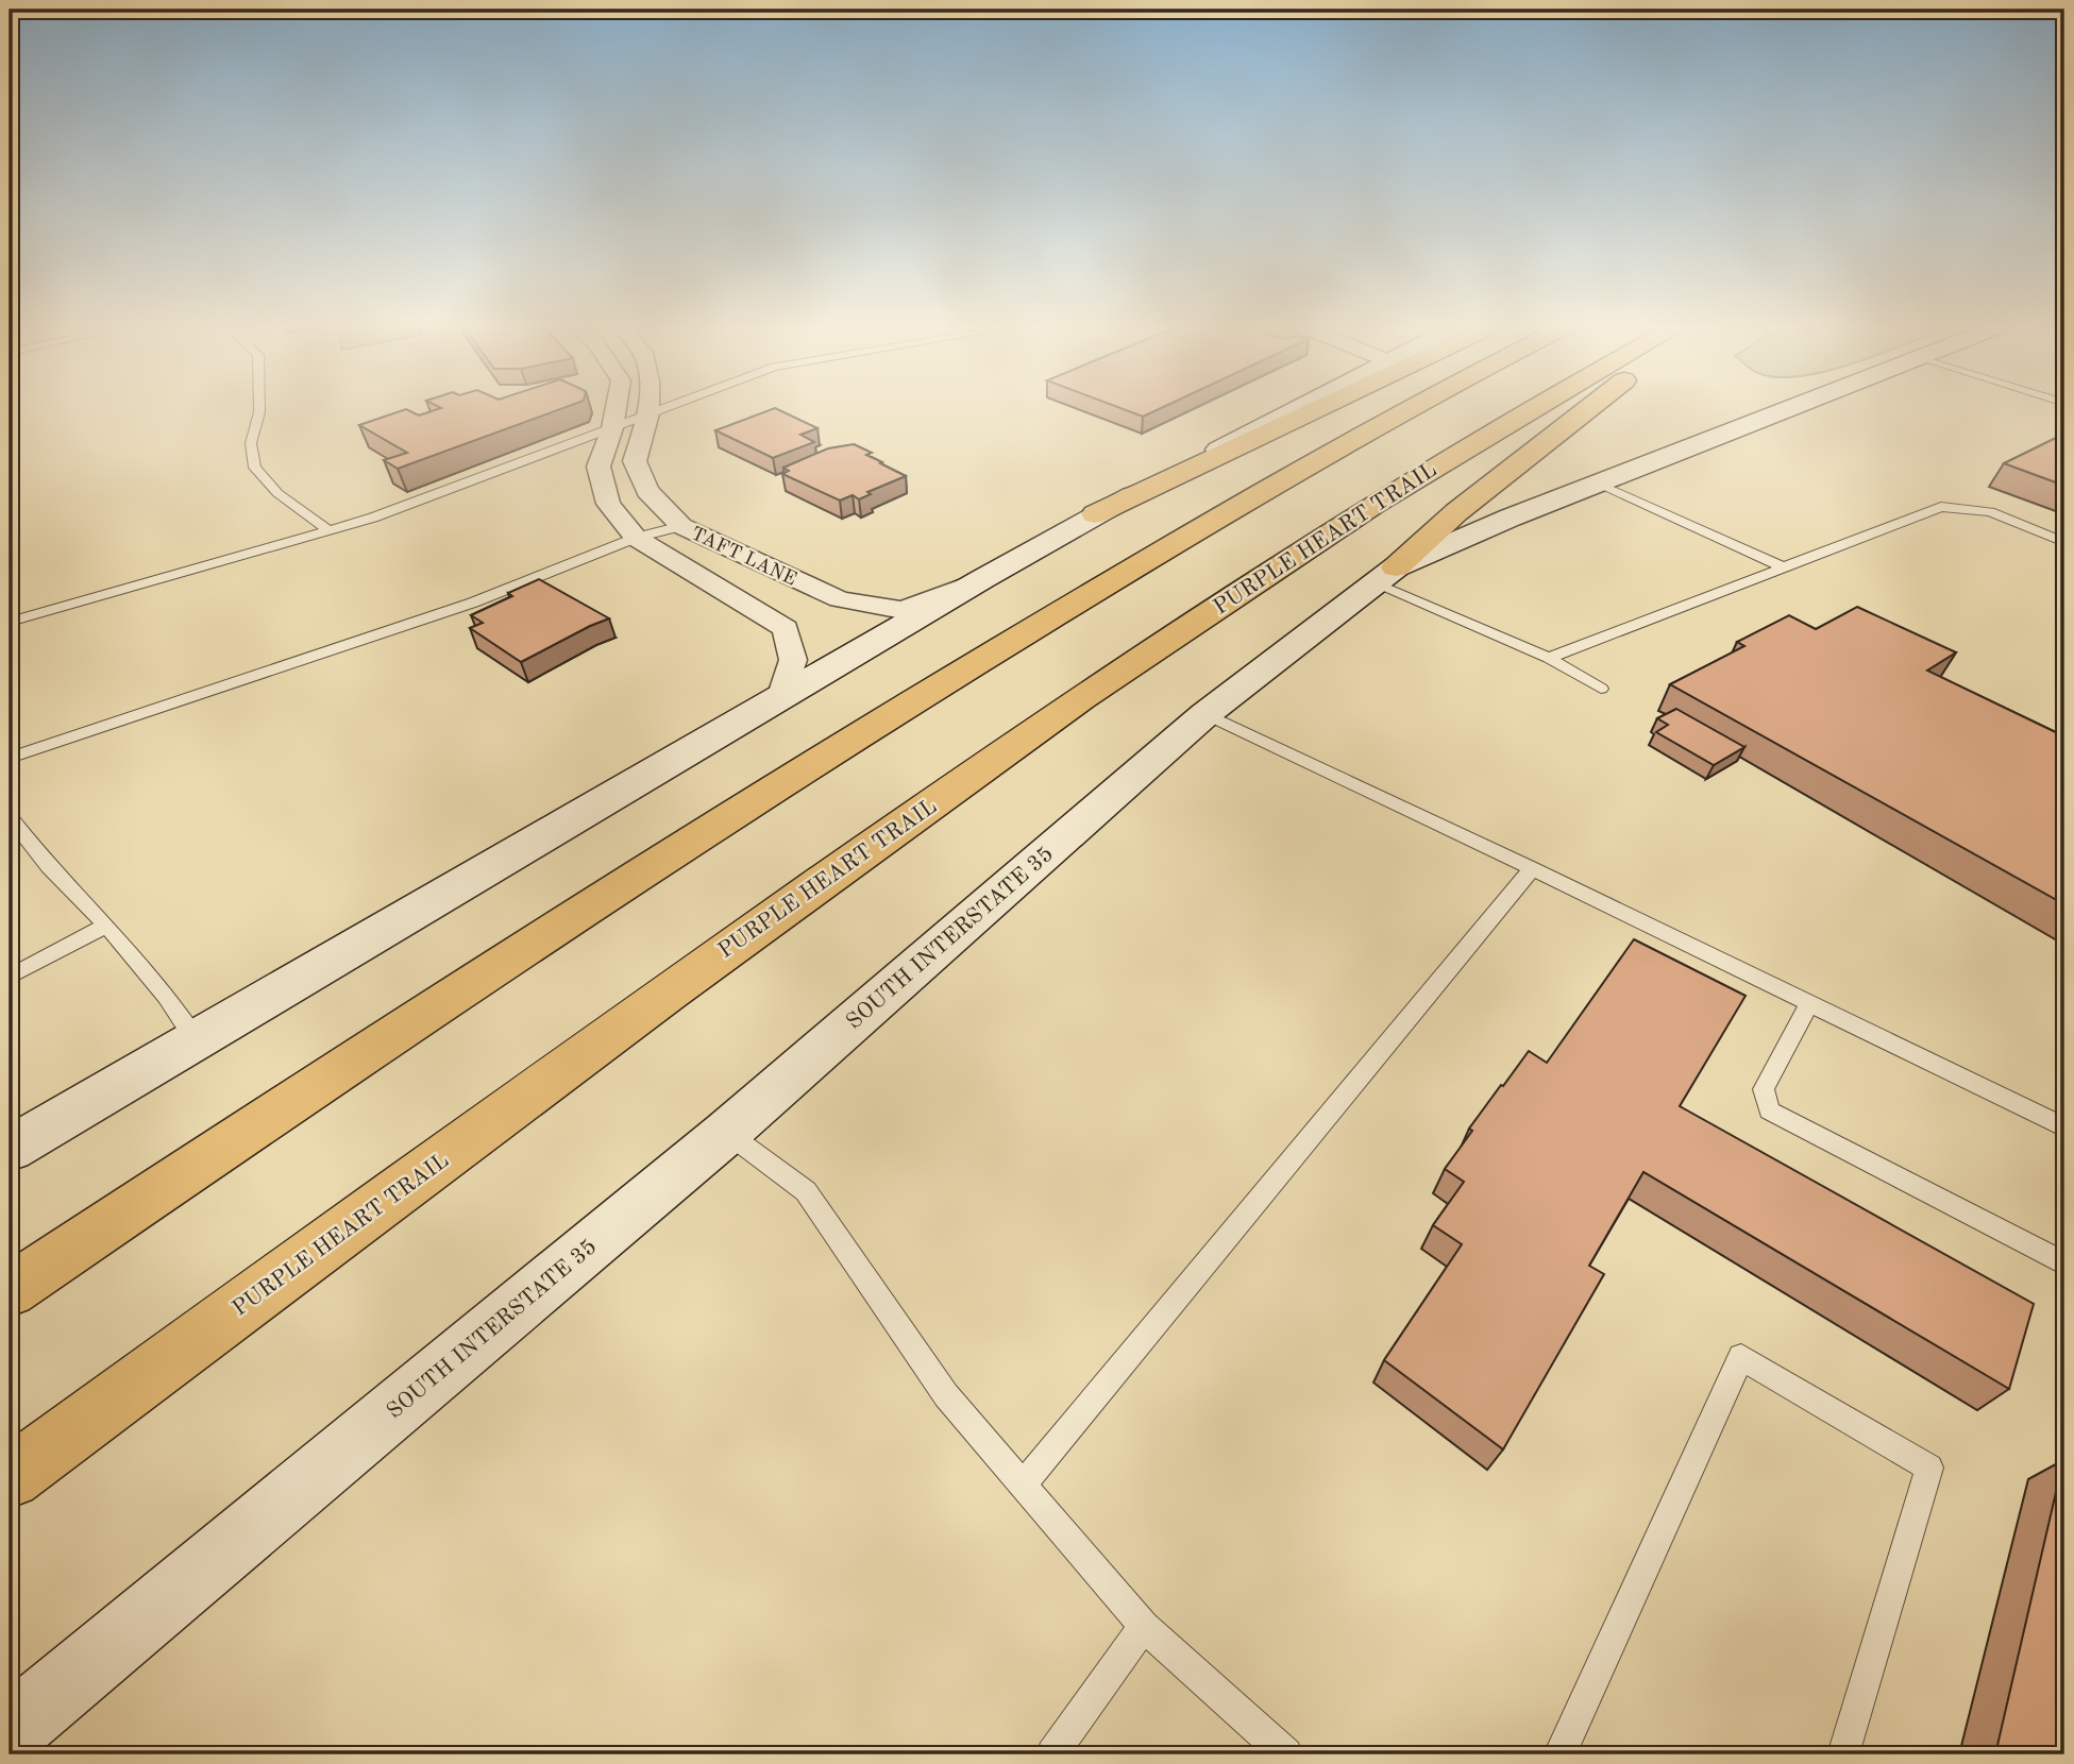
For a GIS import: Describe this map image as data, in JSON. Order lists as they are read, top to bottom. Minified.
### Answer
{"streets":{"highway":["PURPLE HEART TRAIL"],"main road":["SOUTH INTERSTATE 35"],"street":["TAFT LANE"]}}
